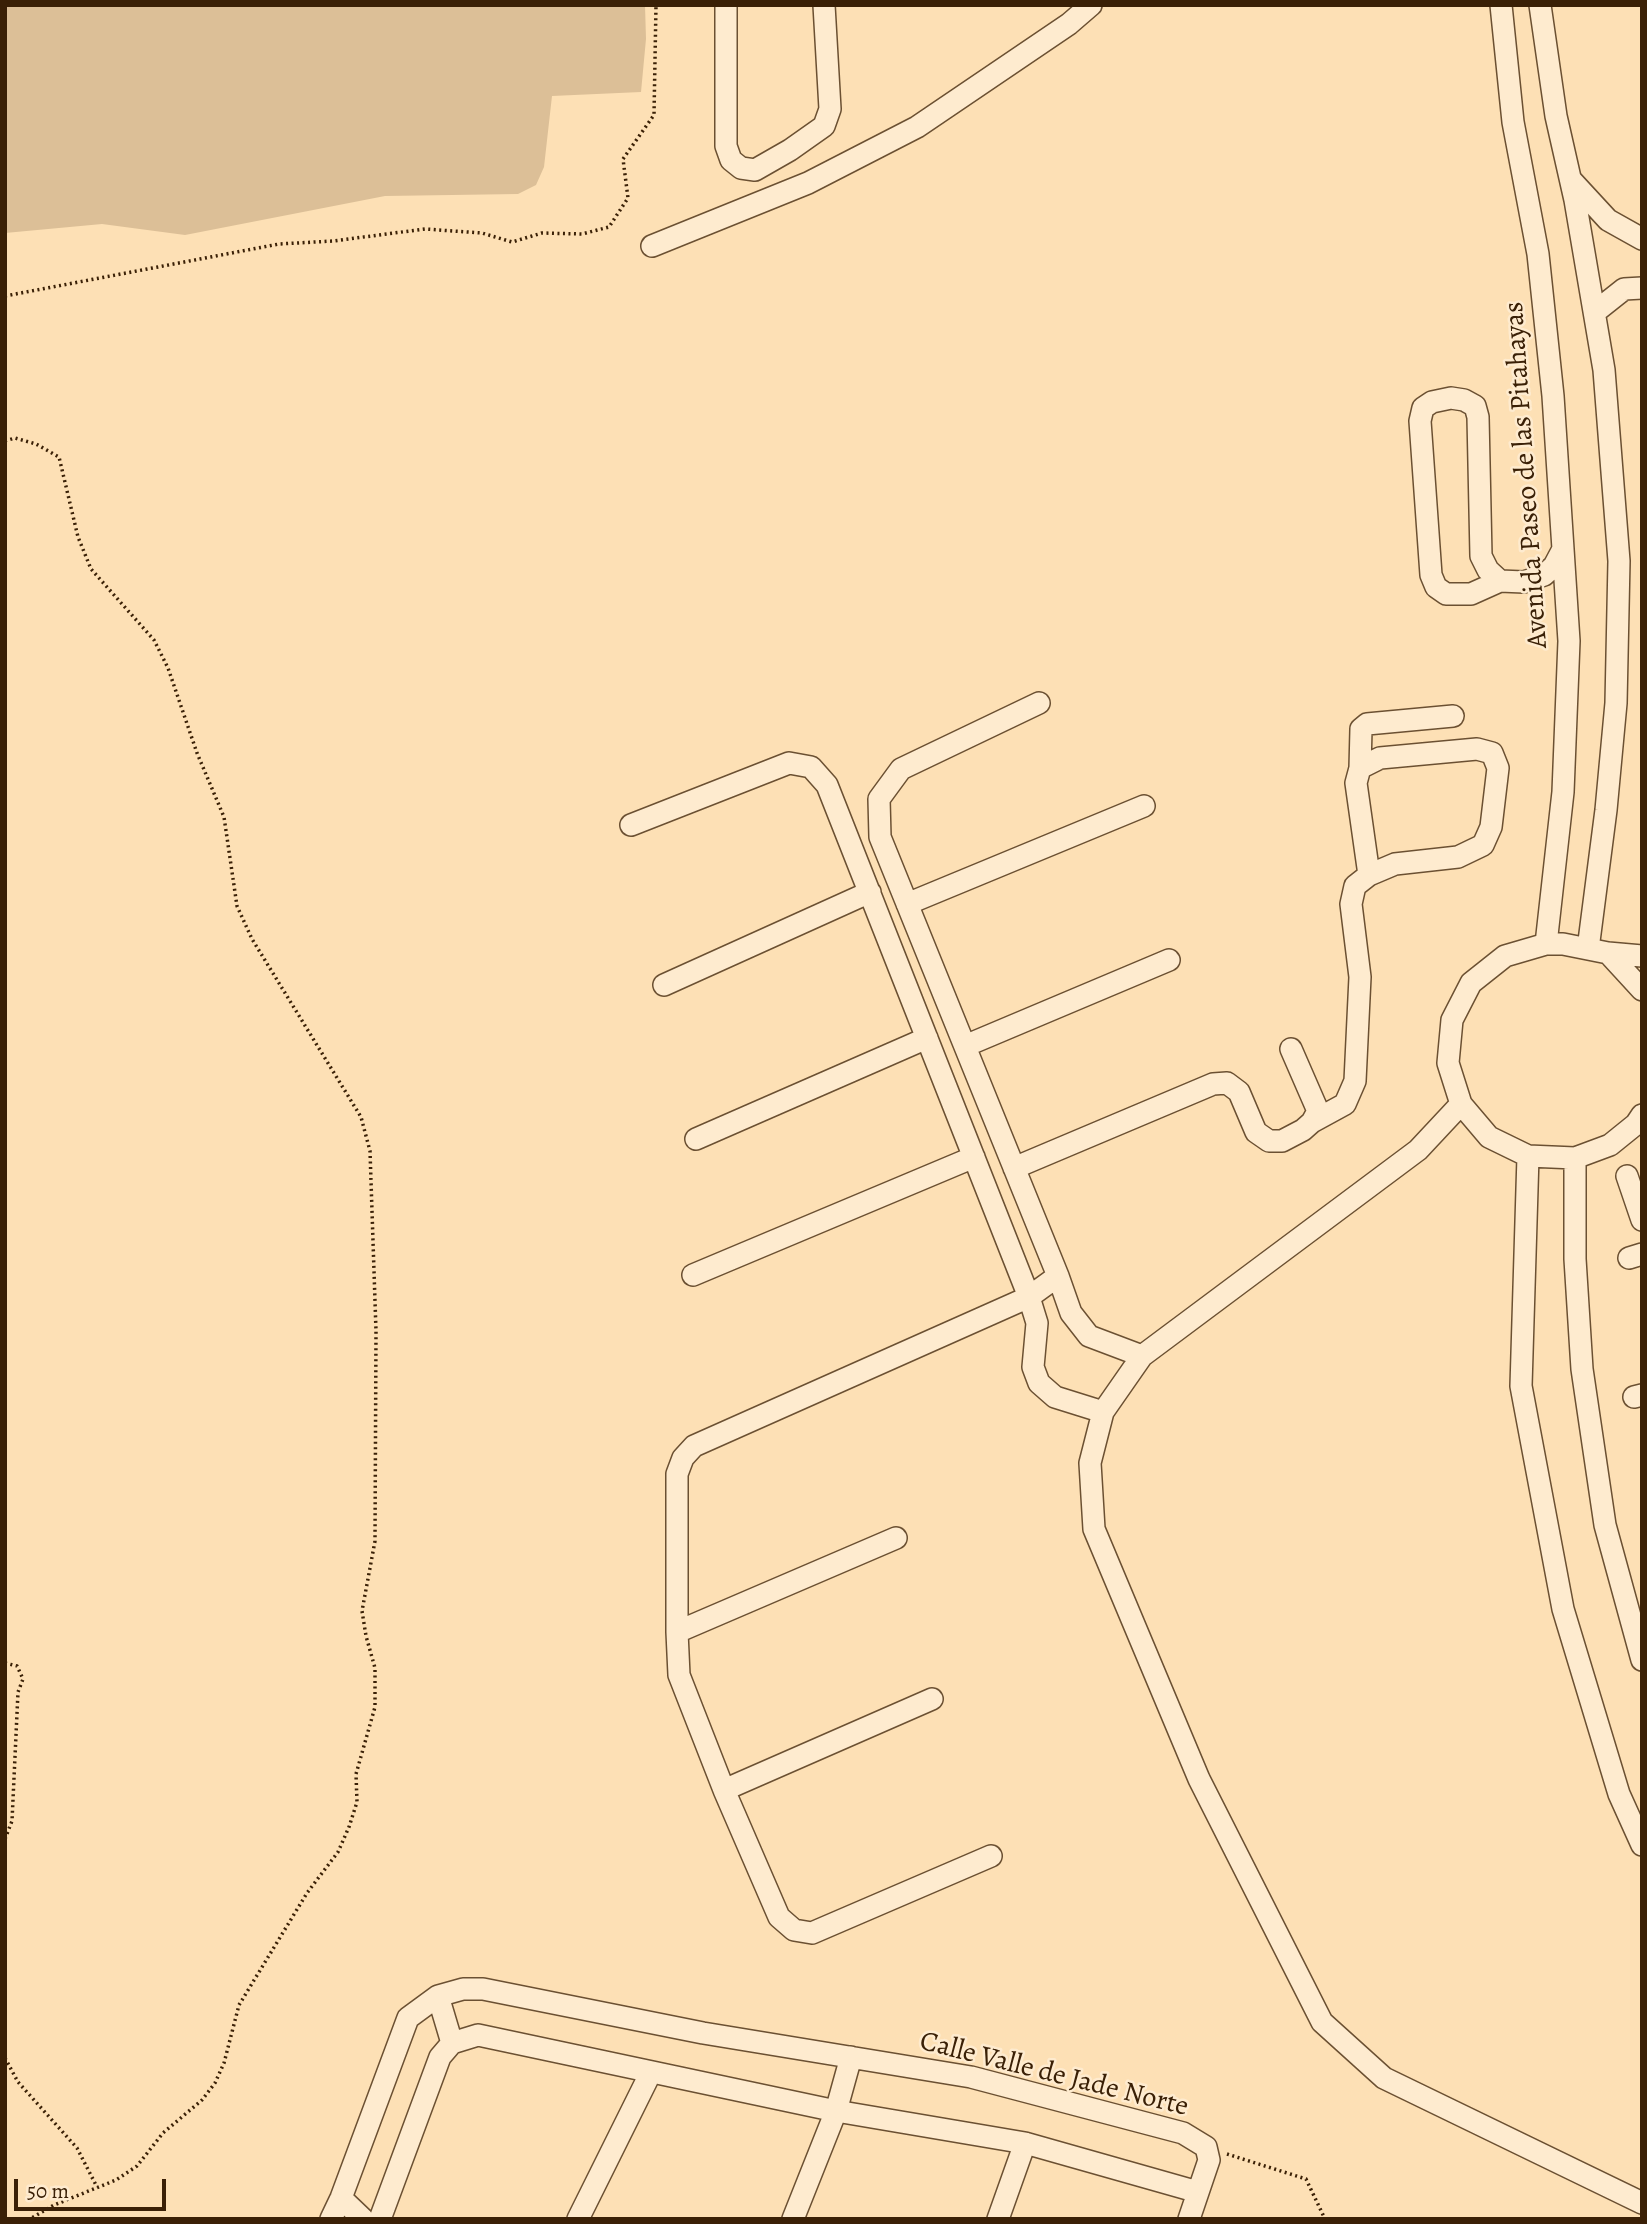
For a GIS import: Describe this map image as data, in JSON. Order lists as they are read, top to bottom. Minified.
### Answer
{"streets":{"street":["Avenida Paseo de las Pitahayas","Calle Valle de Jade Norte"]},"scale_bar":"50 m"}
